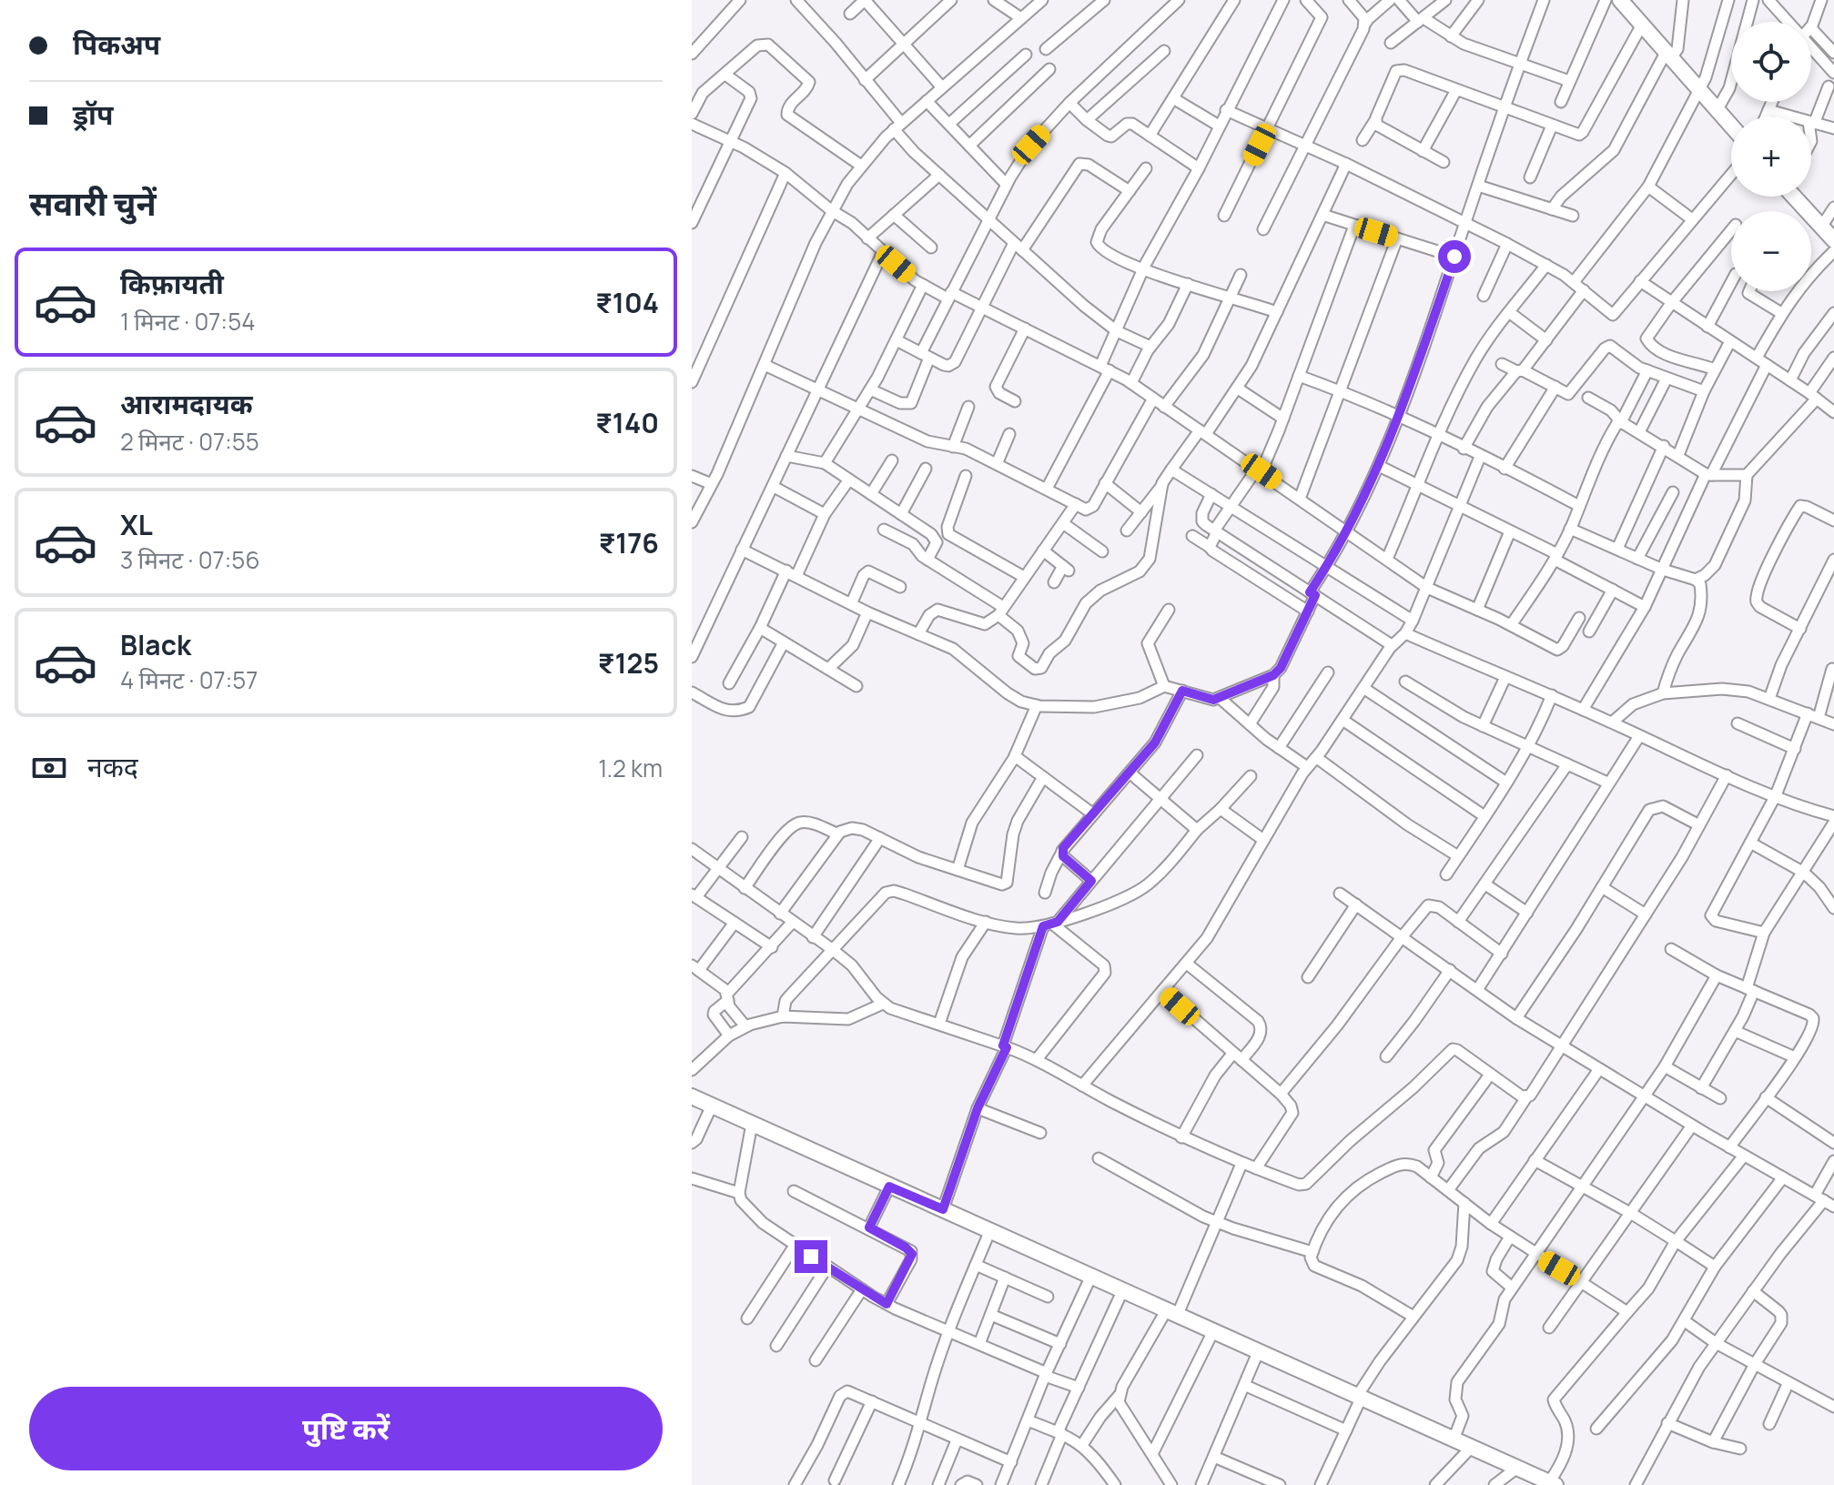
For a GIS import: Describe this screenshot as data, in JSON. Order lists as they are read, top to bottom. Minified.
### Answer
{"page":{"banner":["पिकअप","ड्रॉप"],"map_buttons":["+","−"],"heading":"सवारी चुनें","list":[{"name":"किफ़ायती","note":"1 मिनट · 07:54","value":"₹104"},{"name":"आरामदायक","note":"2 मिनट · 07:55","value":"₹140"},{"name":"XL","note":"3 मिनट · 07:56","value":"₹176"},{"name":"Black","note":"4 मिनट · 07:57","value":"₹125"}],"pay":["नकद","1.2 km"],"buttons":"पुष्टि करें"}}
